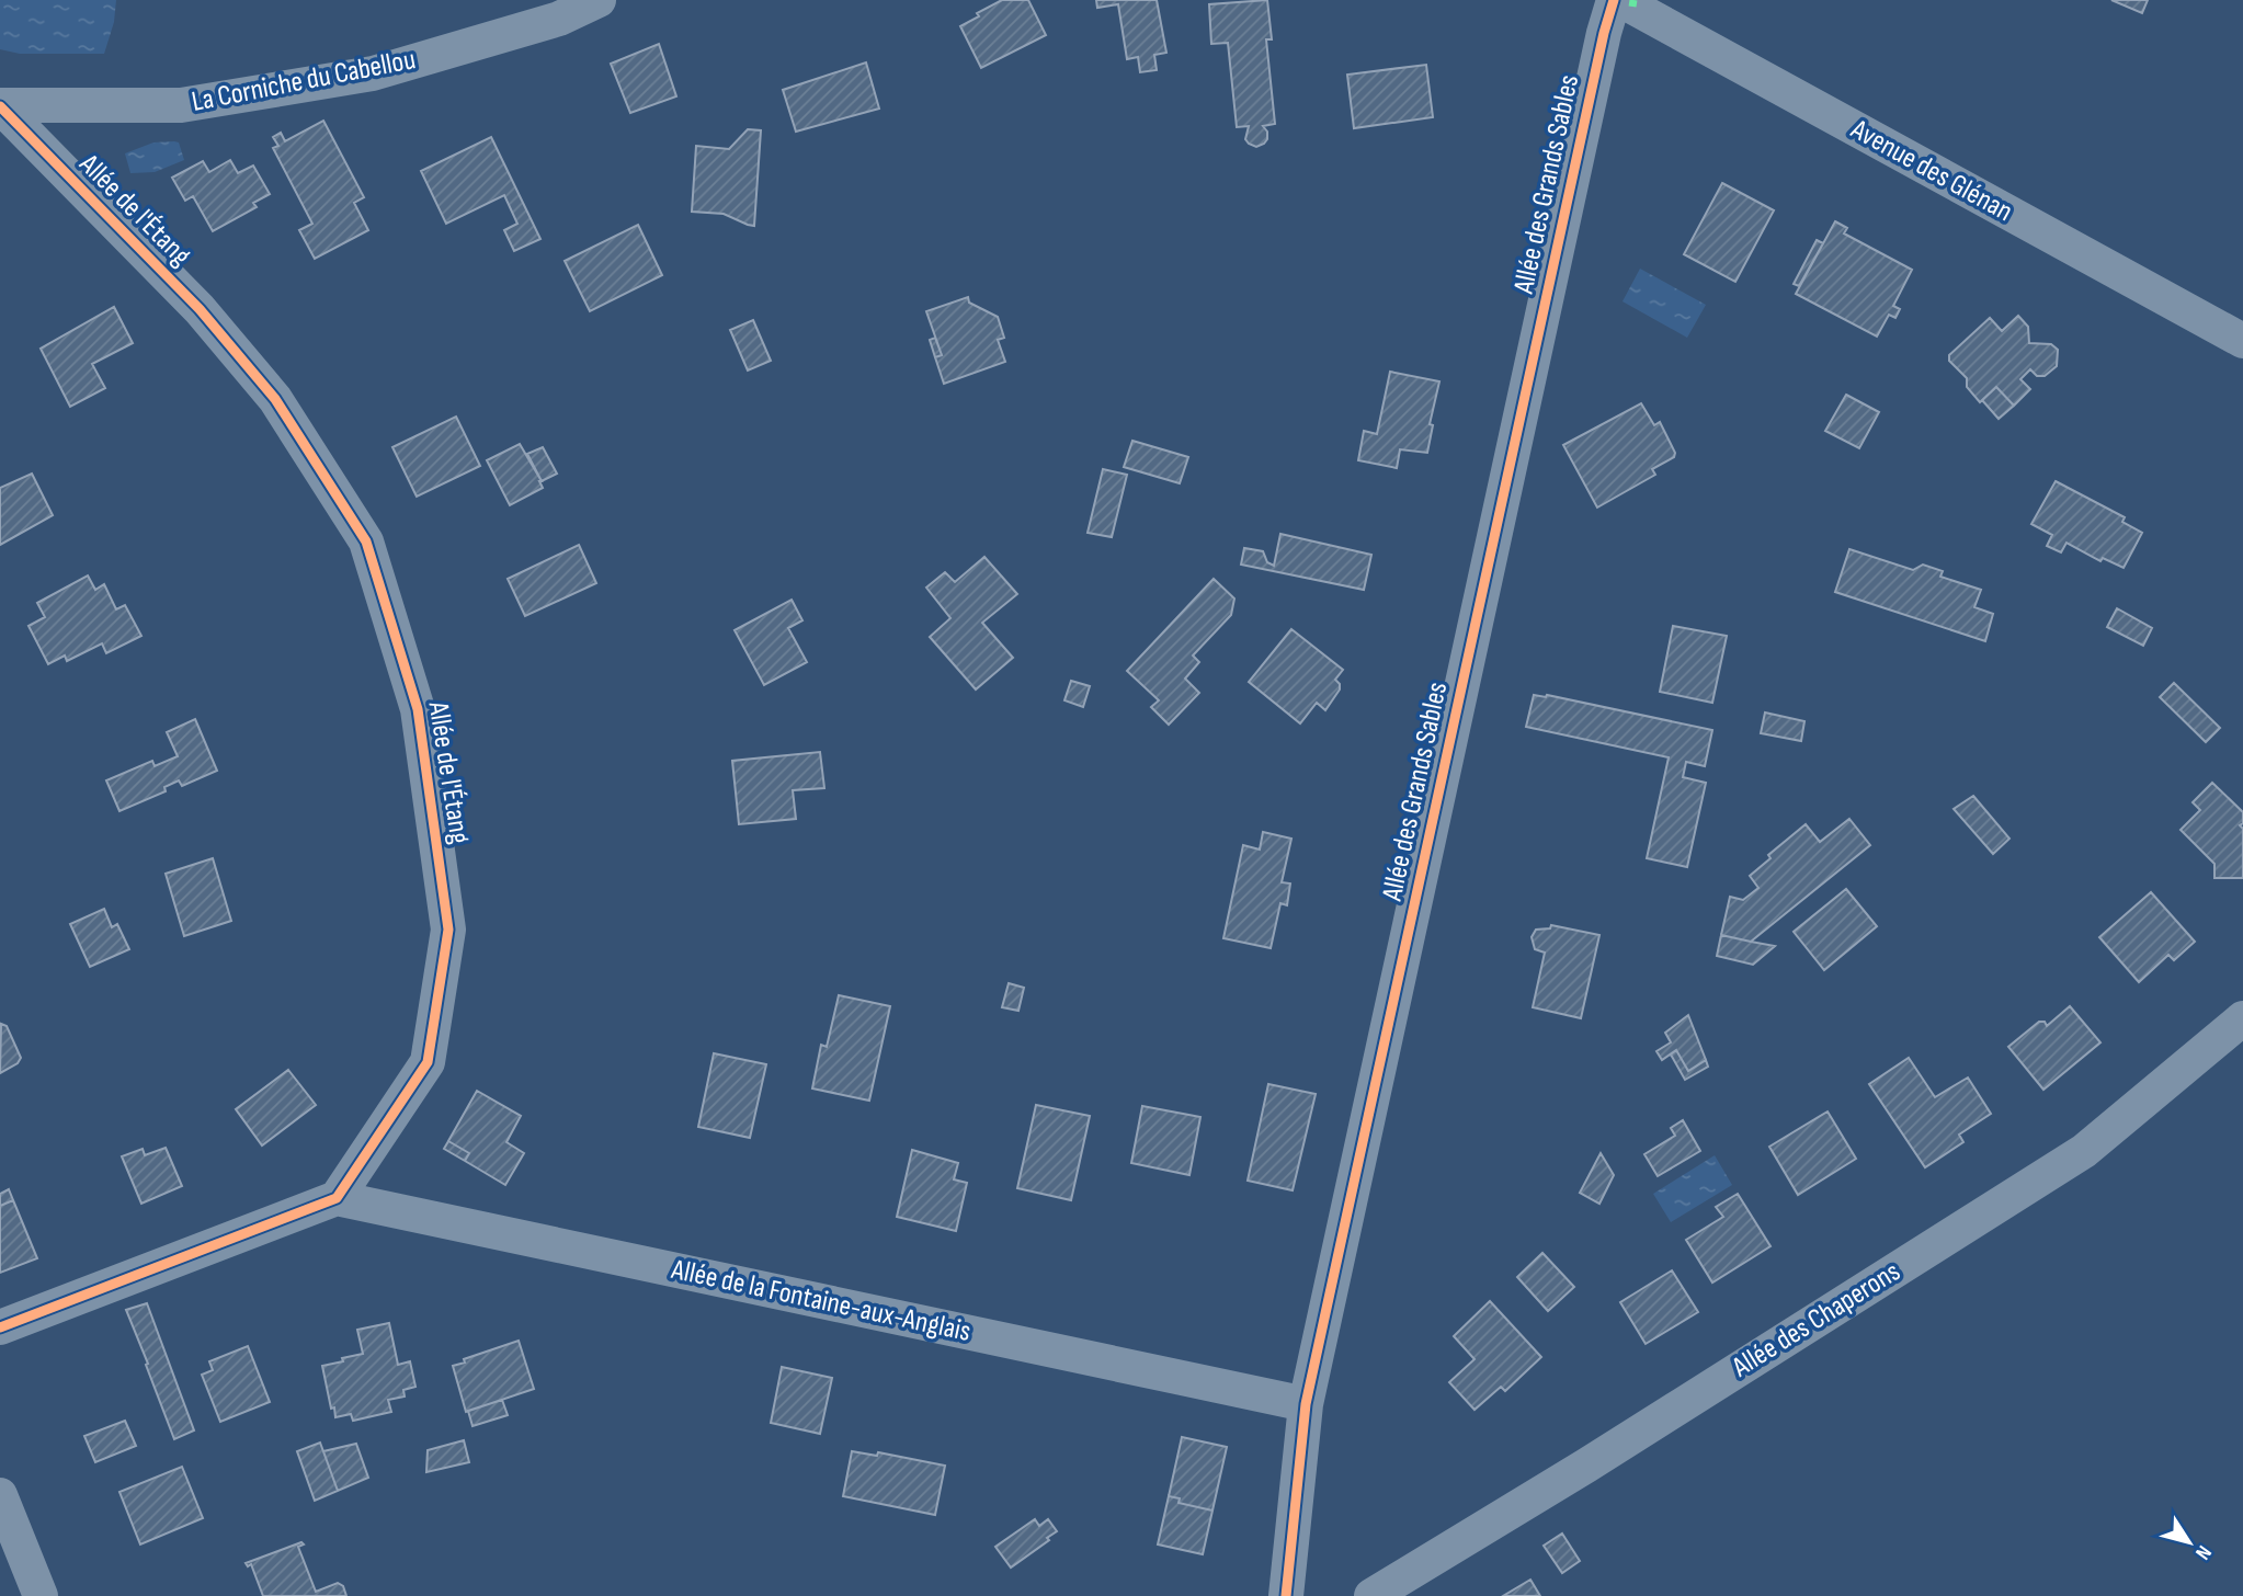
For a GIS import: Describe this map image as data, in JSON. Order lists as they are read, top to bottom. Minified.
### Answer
{"streets":{"street":["La Corniche du Cabellou","Avenue des Glénan","Allée des Grands Sables","Allée de l'Étang","Allée de la Fontaine-aux-Anglais","Allée des Chaperons"]},"crossings":[["La Corniche du Cabellou","Allée de l'Étang"],["Allée des Grands Sables","Allée de la Fontaine-aux-Anglais"],["Allée de l'Étang","Allée de la Fontaine-aux-Anglais"]],"north":"bottom right"}
